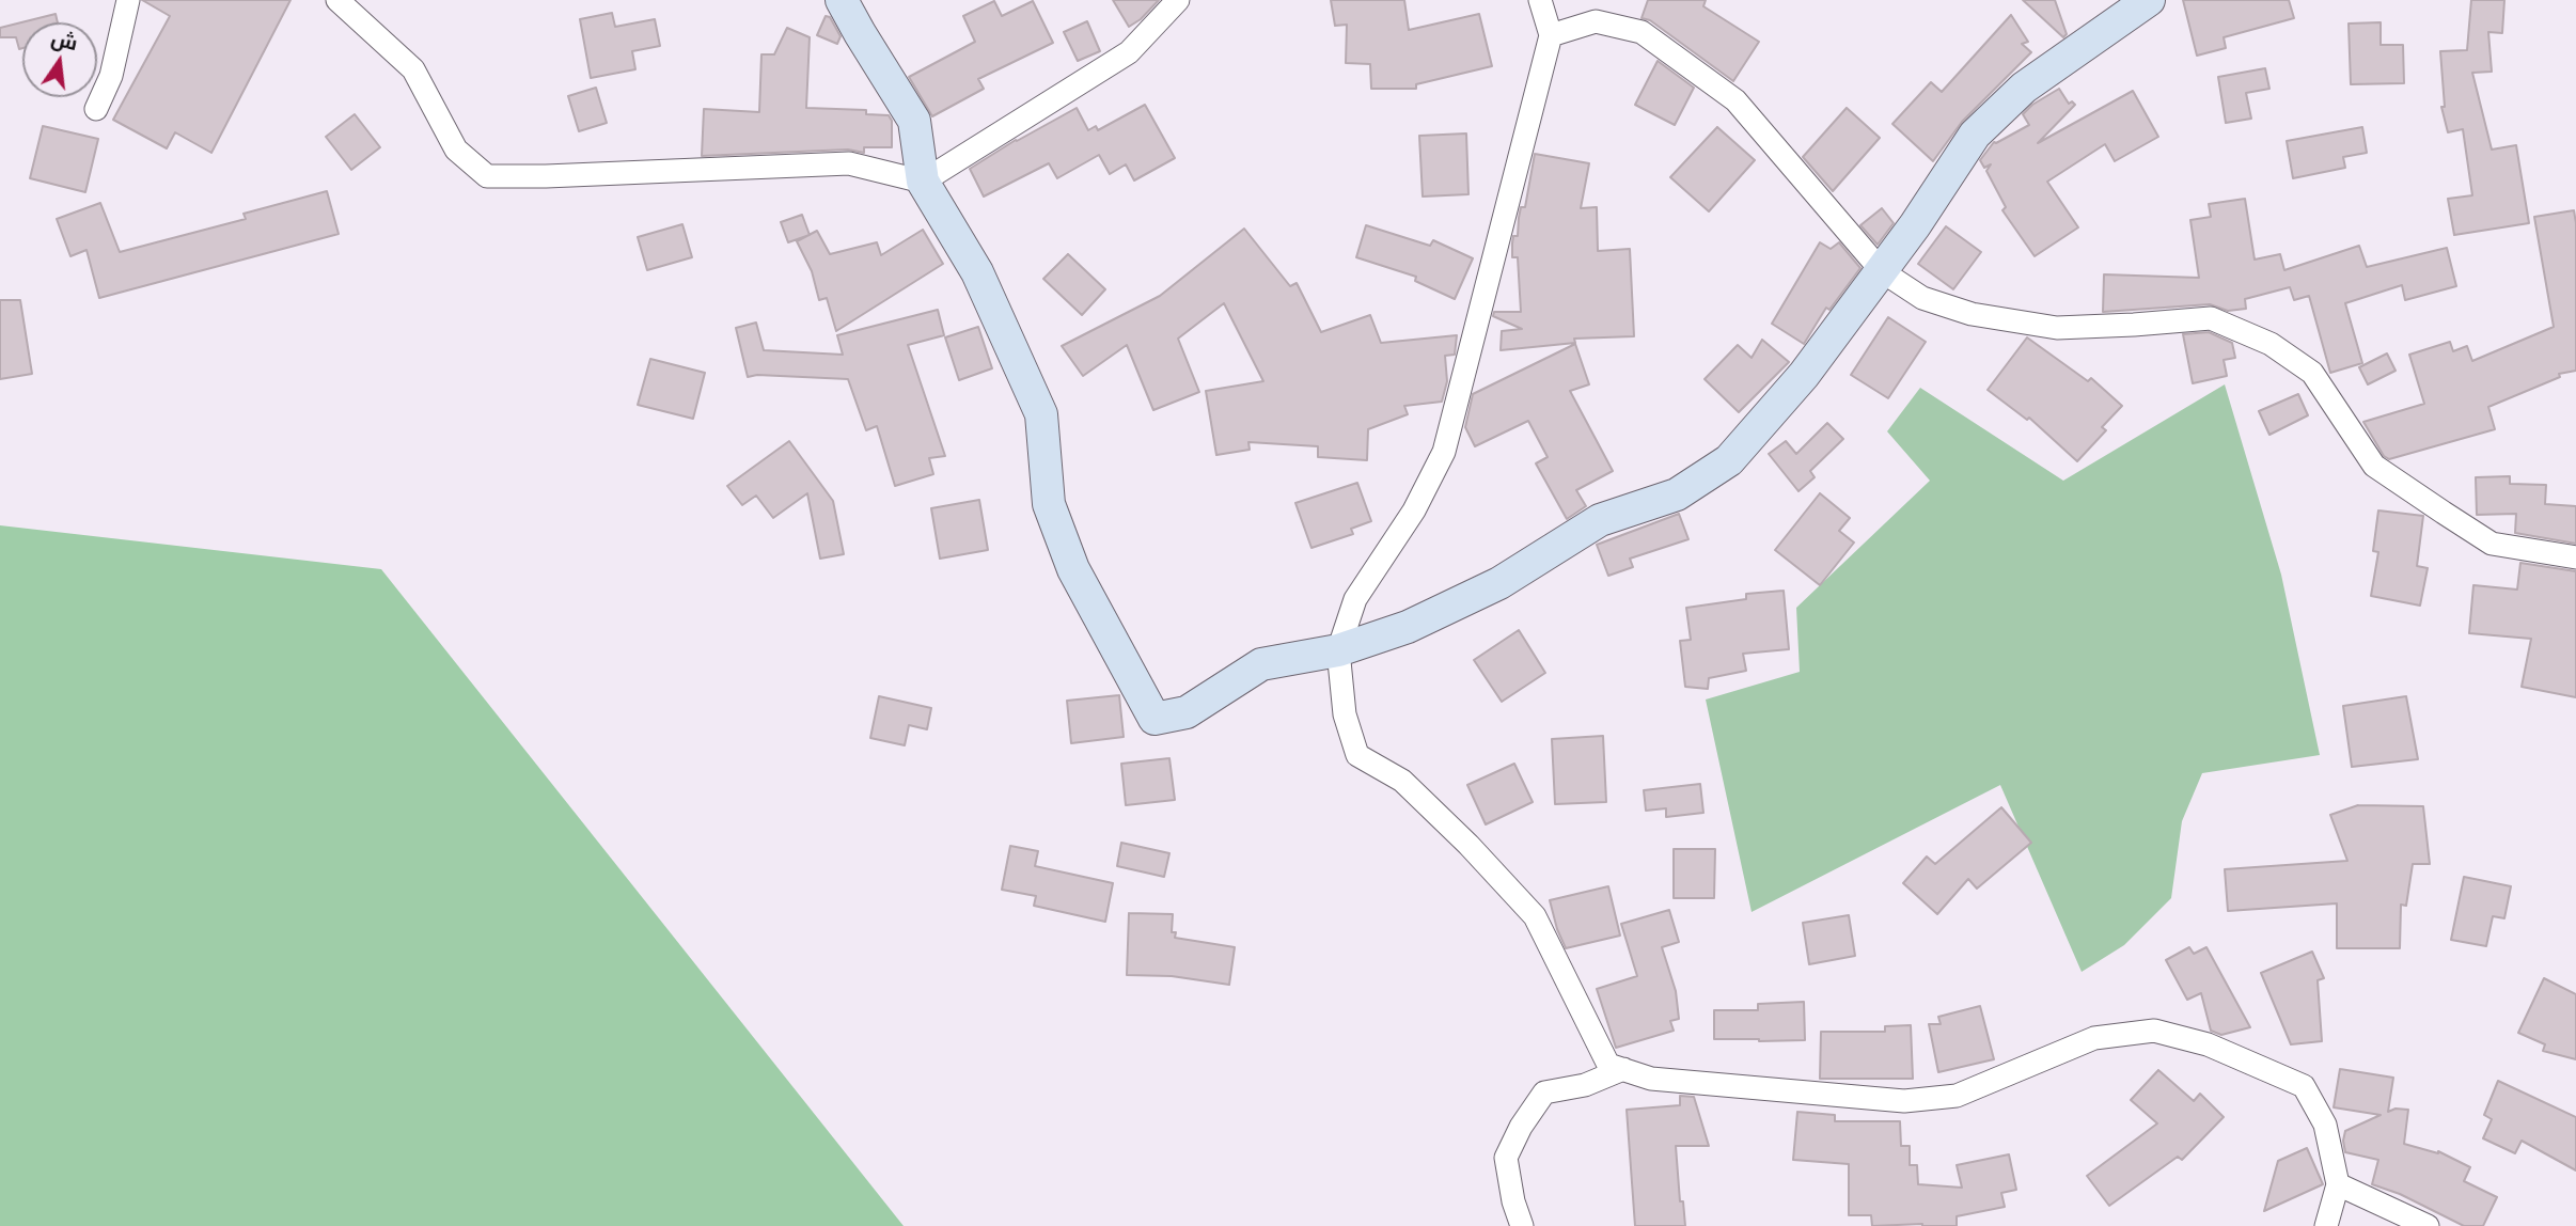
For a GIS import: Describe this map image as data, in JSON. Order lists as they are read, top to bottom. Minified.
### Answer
{"north":"top"}
